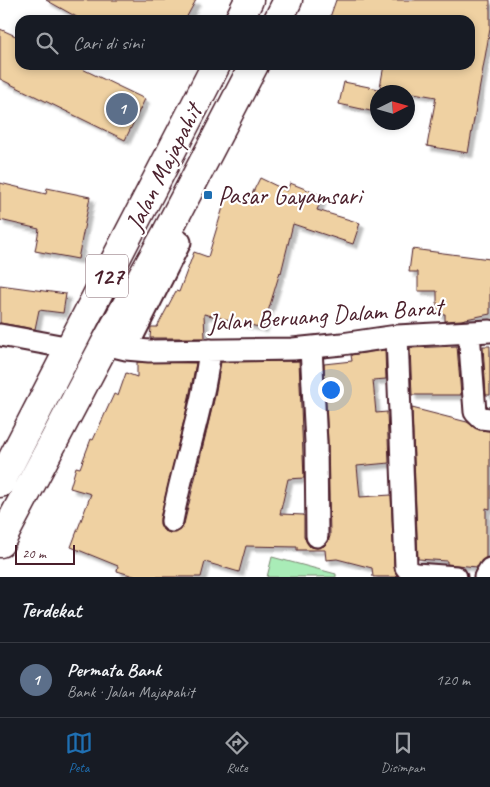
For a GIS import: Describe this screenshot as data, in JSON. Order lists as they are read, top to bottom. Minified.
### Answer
{"streets":{"main road":["Jalan Majapahit","127"],"street":["Jalan Beruang Dalam Barat"]},"crossings":[["Jalan Majapahit","Jalan Beruang Dalam Barat"]],"places":{"transit":["Pasar Gayamsari"]},"scale_bar":"20 m","north":"right","page":{"search":"Cari di sini","pins":"1","scale":"20 m","heading":"Terdekat","list":[{"mark":"1","name":"Permata Bank","note":"Bank · Jalan Majapahit","value":"120 m"}],"nav":["Peta","Rute","Disimpan"]}}
